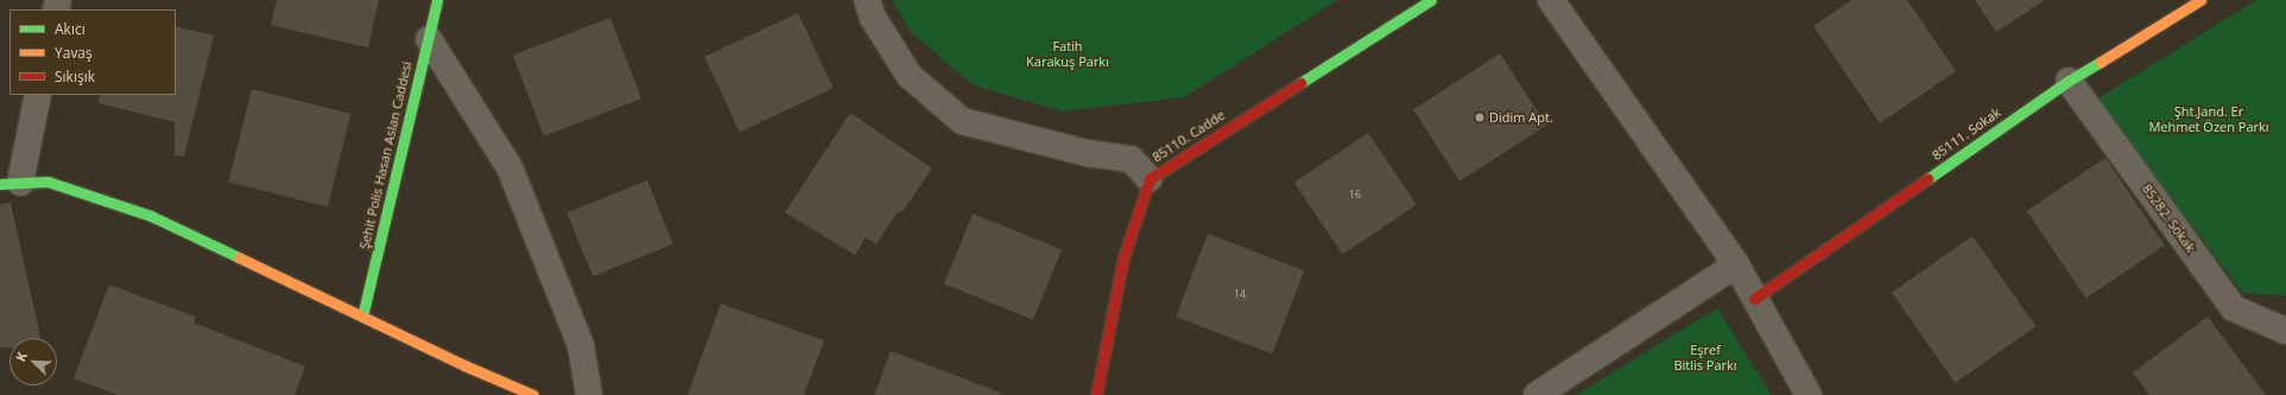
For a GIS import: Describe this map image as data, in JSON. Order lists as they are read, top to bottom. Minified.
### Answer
{"streets":{"street":["85111. Sokak","85110. Cadde","Şehit Polis Hasan Aslan Caddesi","85282. Sokak"]},"crossings":[["85111. Sokak","85282. Sokak"]],"parks":["Fatih Karakuş Parkı","Şht.Jand. Er Mehmet Özen Parkı","Eşref Bitlis Parkı"],"places":["Didim Apt."],"house_numbers":["16","14"],"legend":["Akıcı","Yavaş","Sıkışık"],"north":"top left"}
